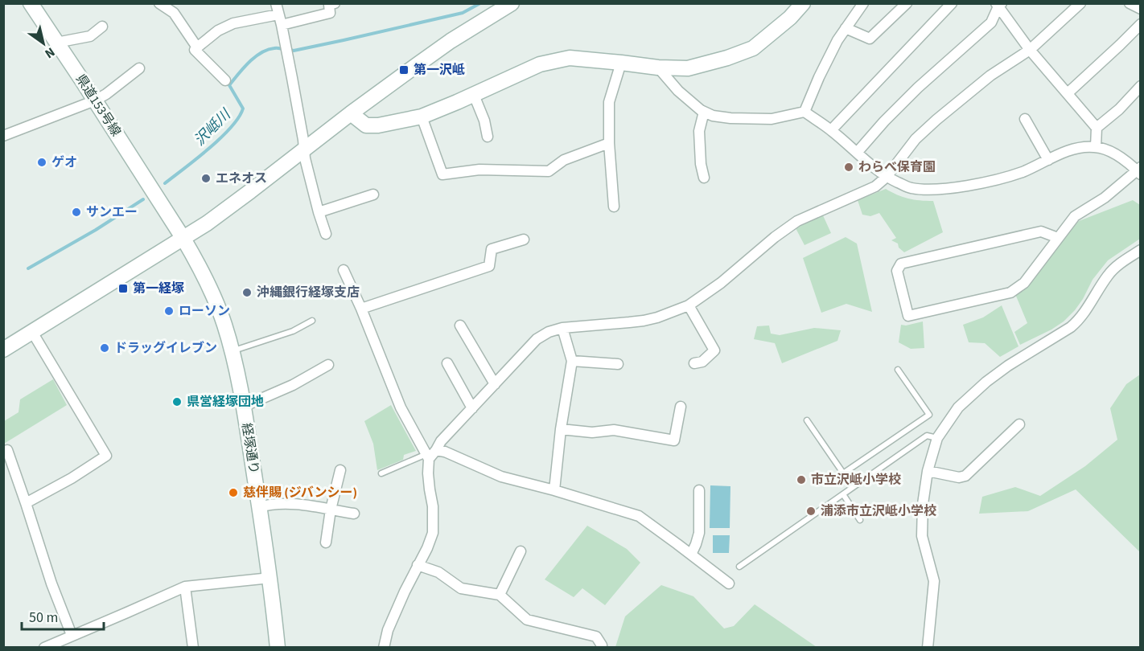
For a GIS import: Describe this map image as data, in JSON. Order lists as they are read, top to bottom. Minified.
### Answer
{"streets":{"street":["県道153号線","経塚通り"]},"crossings":[["県道153号線","経塚通り"]],"water":["沢岻川"],"places":{"transit":["第一沢岻","第一経塚"],"other":["ゲオ","わらべ保育園","エネオス","サンエー","沖縄銀行経塚支店","ローソン","ドラッグイレブン","県営経塚団地","市立沢岻小学校","慈伴賜 (ジバンシー)","浦添市立沢岻小学校"]},"scale_bar":"50 m","north":"bottom right"}
